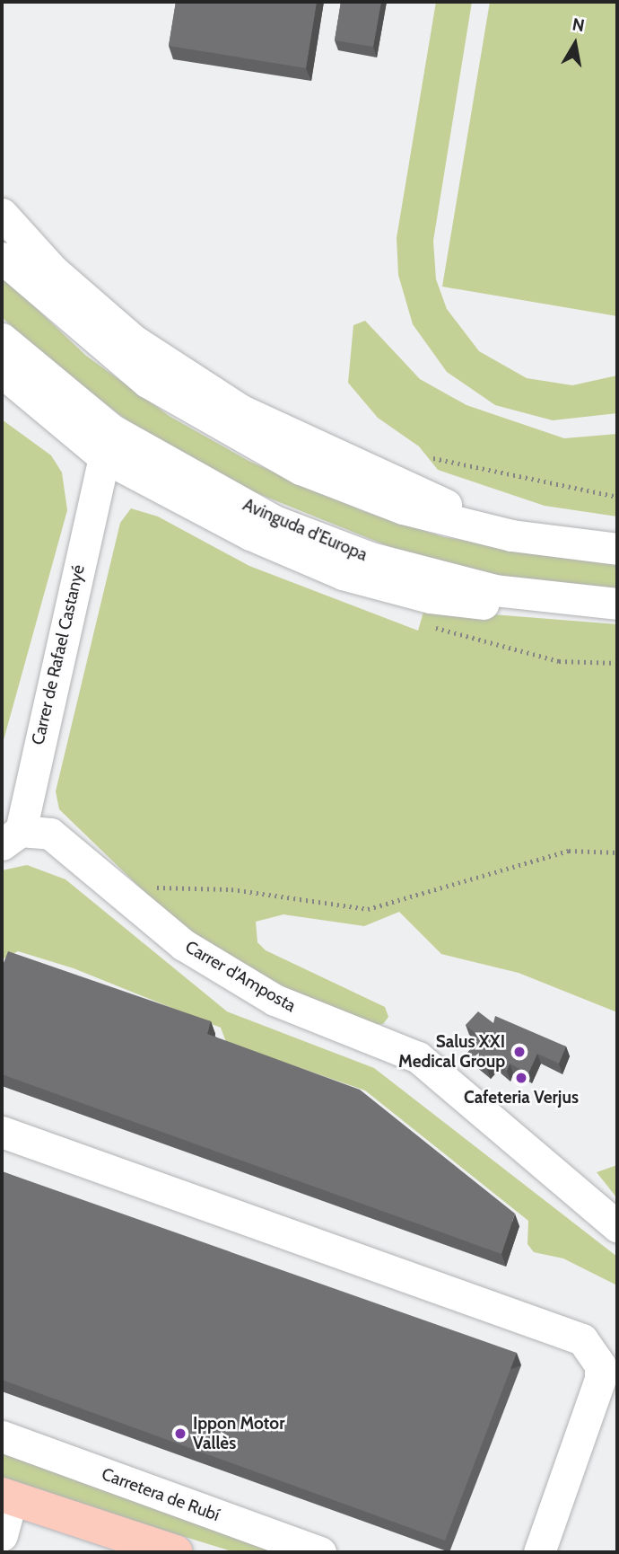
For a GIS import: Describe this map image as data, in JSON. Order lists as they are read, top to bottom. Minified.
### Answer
{"streets":{"street":["Avinguda d'Europa","Carrer de Rafael Castanyé","Carrer d'Amposta","Carretera de Rubí"]},"crossings":[["Avinguda d'Europa","Carrer de Rafael Castanyé"],["Carrer de Rafael Castanyé","Carrer d'Amposta"]],"places":["Salus XXI Medical Group","Cafeteria Verjus","Ippon Motor Vallès"],"north":"top"}
